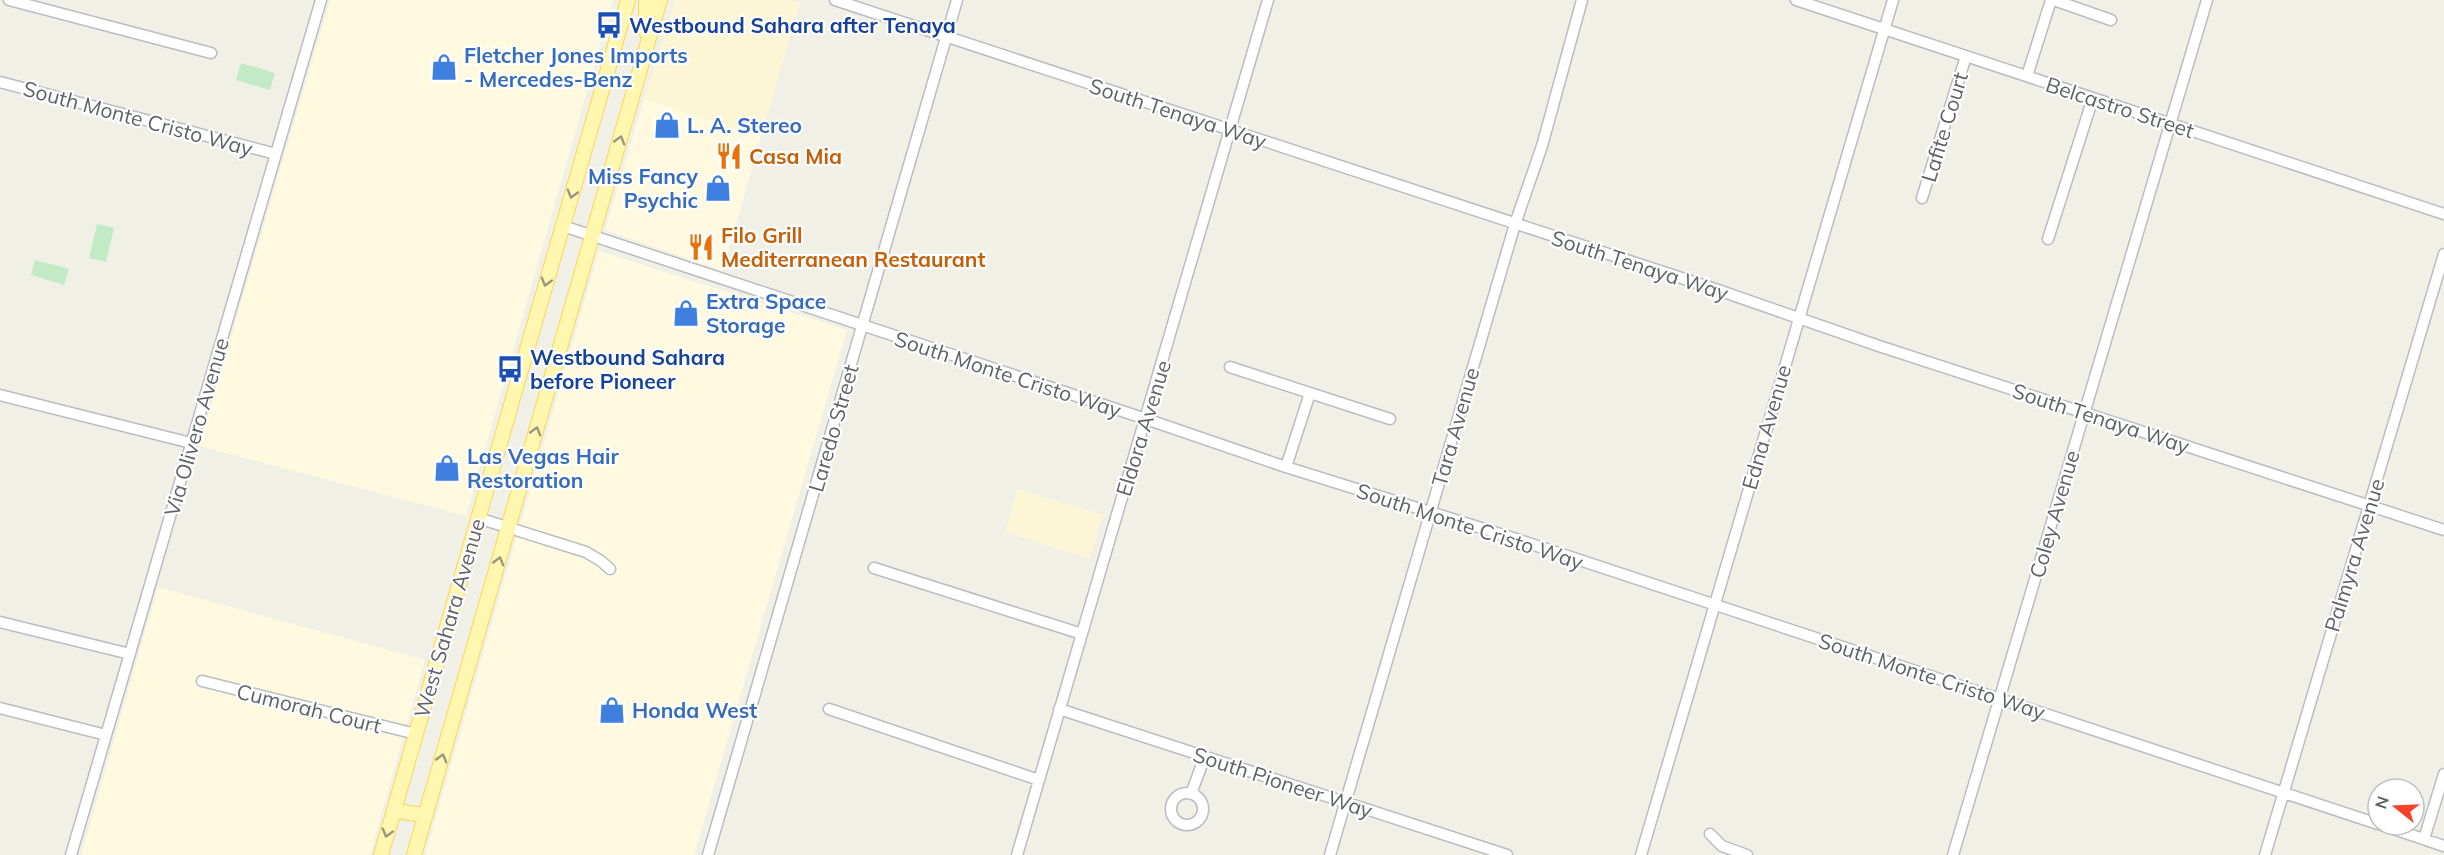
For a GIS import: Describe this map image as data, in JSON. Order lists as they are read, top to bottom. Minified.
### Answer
{"streets":{"main road":["West Sahara Avenue"],"street":["Belcastro Street","South Tenaya Way","South Monte Cristo Way","Lafite Court","Via Olivero Avenue","Tara Avenue","Edna Avenue","Laredo Street","Eldora Avenue","Coley Avenue","Palmyra Avenue","Cumorah Court","South Pioneer Way"]},"crossings":[["Belcastro Street","Lafite Court"],["Belcastro Street","Edna Avenue"],["Belcastro Street","Coley Avenue"],["South Tenaya Way","Tara Avenue"],["South Tenaya Way","Edna Avenue"],["South Tenaya Way","Laredo Street"],["South Tenaya Way","Eldora Avenue"],["South Tenaya Way","Coley Avenue"],["South Tenaya Way","Palmyra Avenue"],["South Monte Cristo Way","Via Olivero Avenue"],["South Monte Cristo Way","Tara Avenue"],["South Monte Cristo Way","Edna Avenue"],["South Monte Cristo Way","Laredo Street"],["South Monte Cristo Way","Eldora Avenue"],["South Monte Cristo Way","Coley Avenue"],["South Monte Cristo Way","Palmyra Avenue"],["South Monte Cristo Way","West Sahara Avenue"],["Tara Avenue","South Pioneer Way"],["Eldora Avenue","South Pioneer Way"],["West Sahara Avenue","Cumorah Court"]],"places":{"bus stop":["Westbound Sahara after Tenaya","Westbound Sahara before Pioneer"],"shop":["Fletcher Jones Imports - Mercedes-Benz","L. A. Stereo","Miss Fancy Psychic","Extra Space Storage","Las Vegas Hair Restoration","Honda West"],"restaurant":["Casa Mia","Filo Grill Mediterranean Restaurant"]},"north":"left"}
